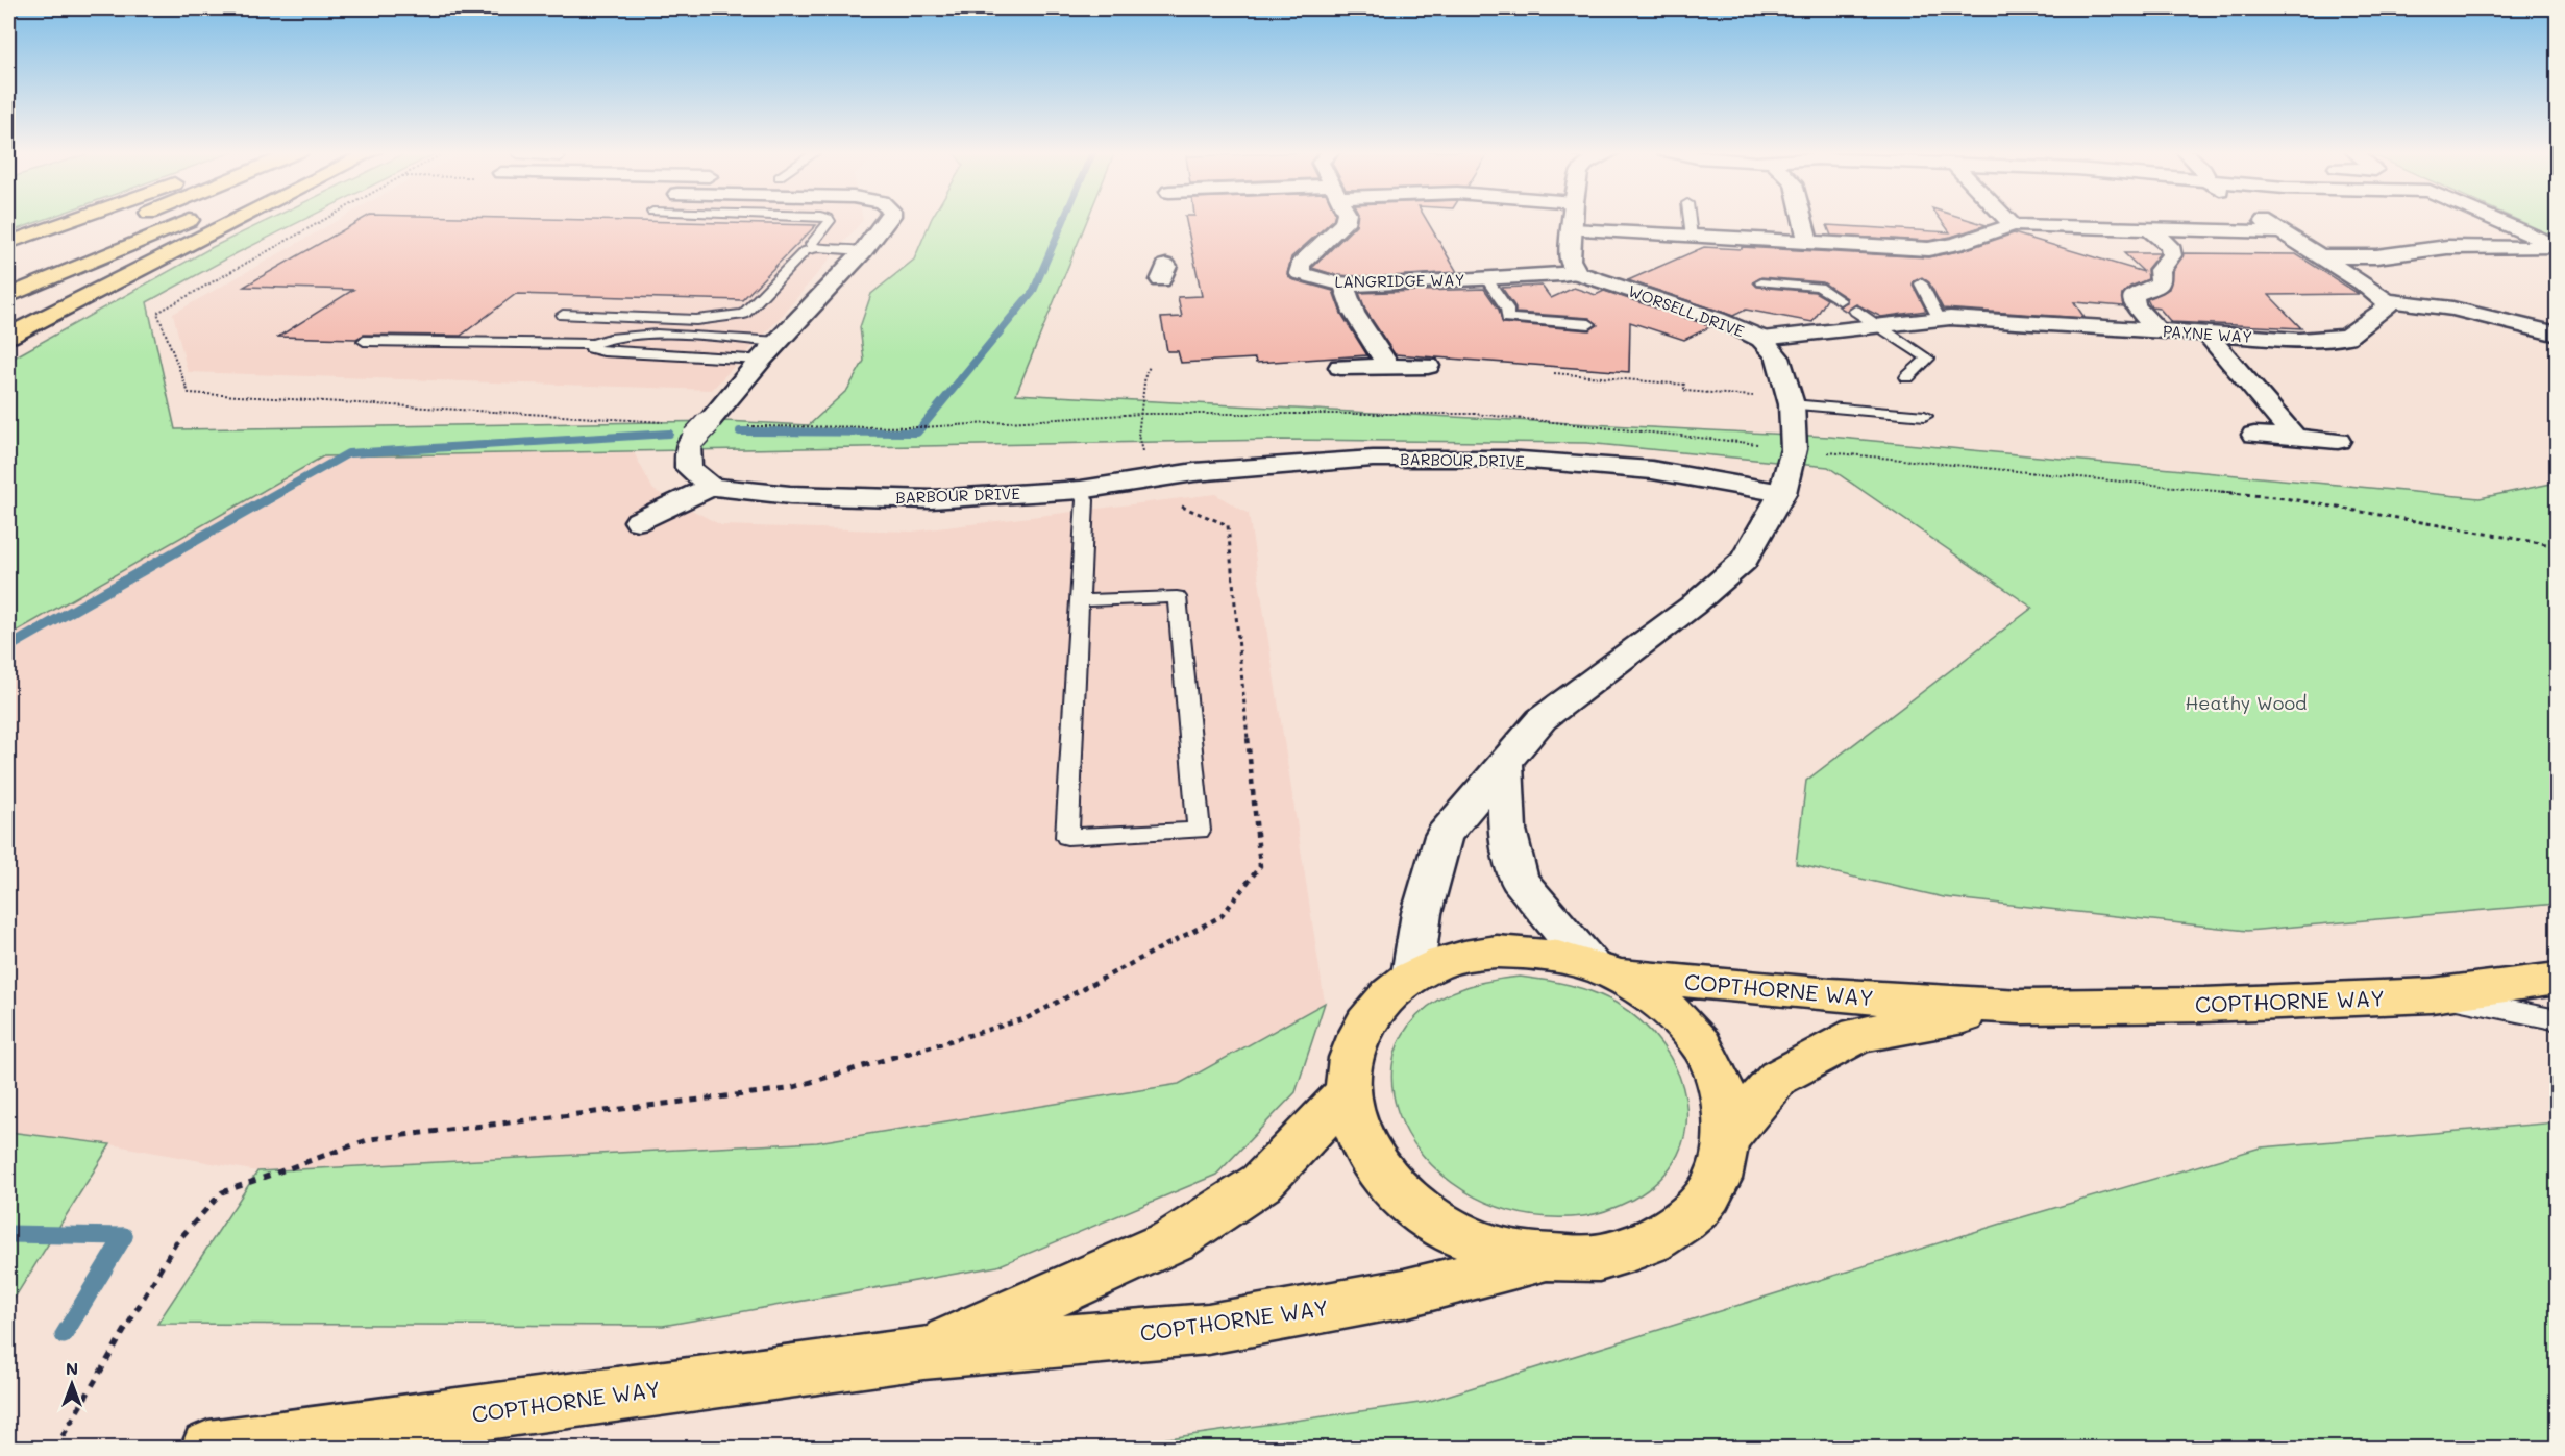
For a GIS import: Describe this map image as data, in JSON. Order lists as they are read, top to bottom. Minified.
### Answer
{"streets":{"highway":["COPTHORNE WAY"],"street":["LANGRIDGE WAY","WORSELL DRIVE","PAYNE WAY","BARBOUR DRIVE"]},"crossings":[["LANGRIDGE WAY","WORSELL DRIVE"],["WORSELL DRIVE","PAYNE WAY"],["WORSELL DRIVE","BARBOUR DRIVE"]],"parks":["Heathy Wood"],"north":"top"}
